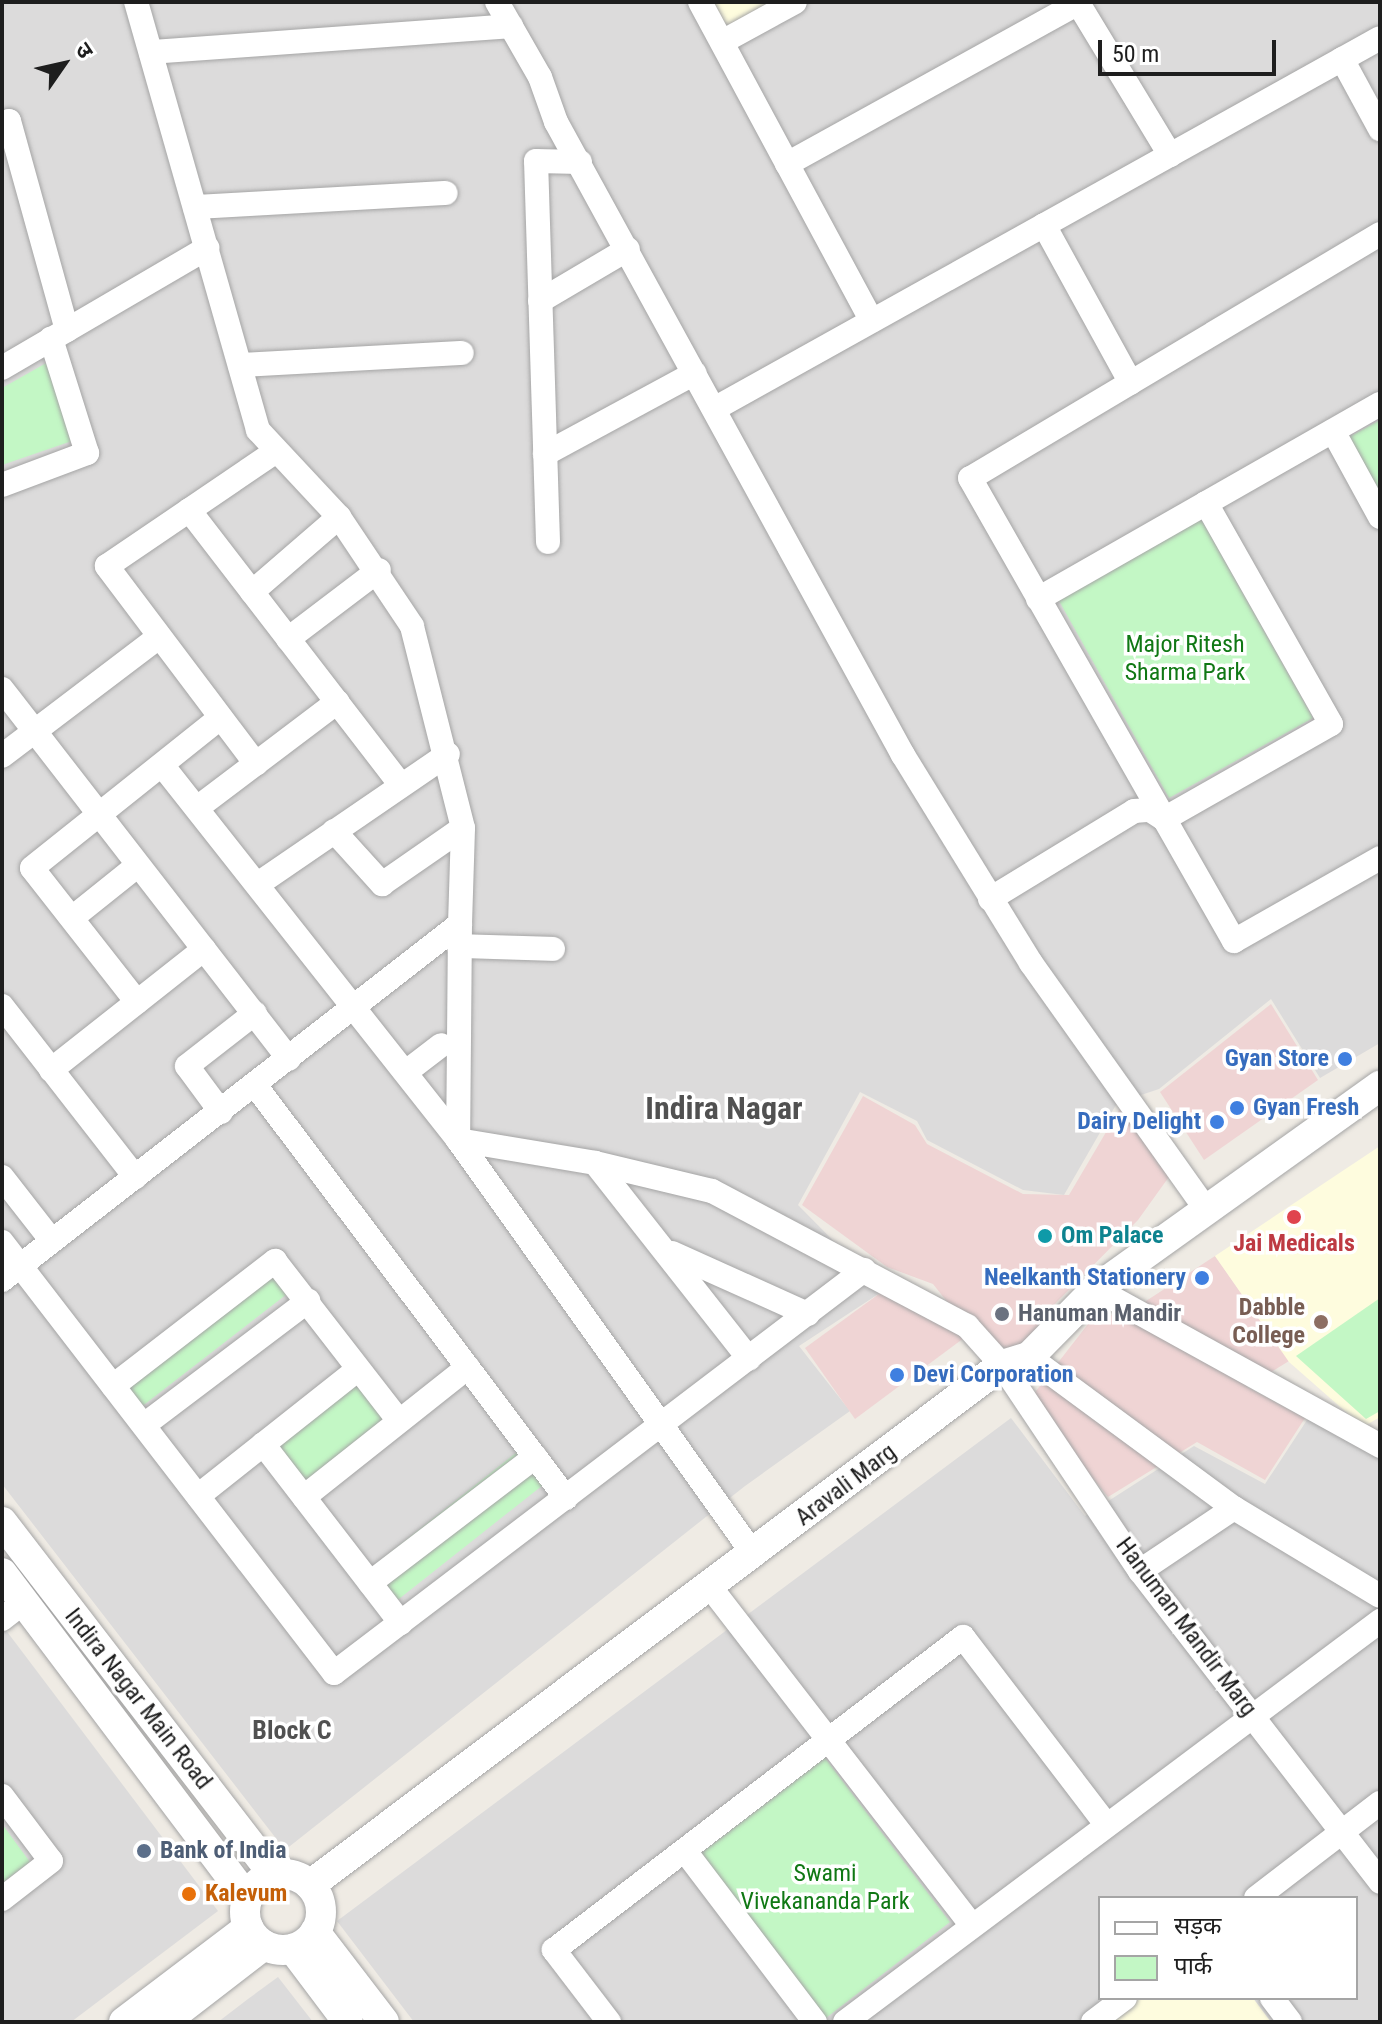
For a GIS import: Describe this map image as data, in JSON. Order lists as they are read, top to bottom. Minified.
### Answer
{"streets":{"street":["Aravali Marg","Hanuman Mandir Marg","Indira Nagar Main Road"]},"crossings":[["Aravali Marg","Hanuman Mandir Marg"]],"districts":["Indira Nagar","Block C"],"parks":["Major Ritesh Sharma Park","Swami Vivekananda Park"],"places":["Gyan Store","Gyan Fresh","Dairy Delight","Jai Medicals","Om Palace","Neelkanth Stationery","Hanuman Mandir","Dabble College","Devi Corporation","Bank of India","Kalevum"],"legend":["सड़क","पार्क"],"scale_bar":"50 m","north":"top right"}
